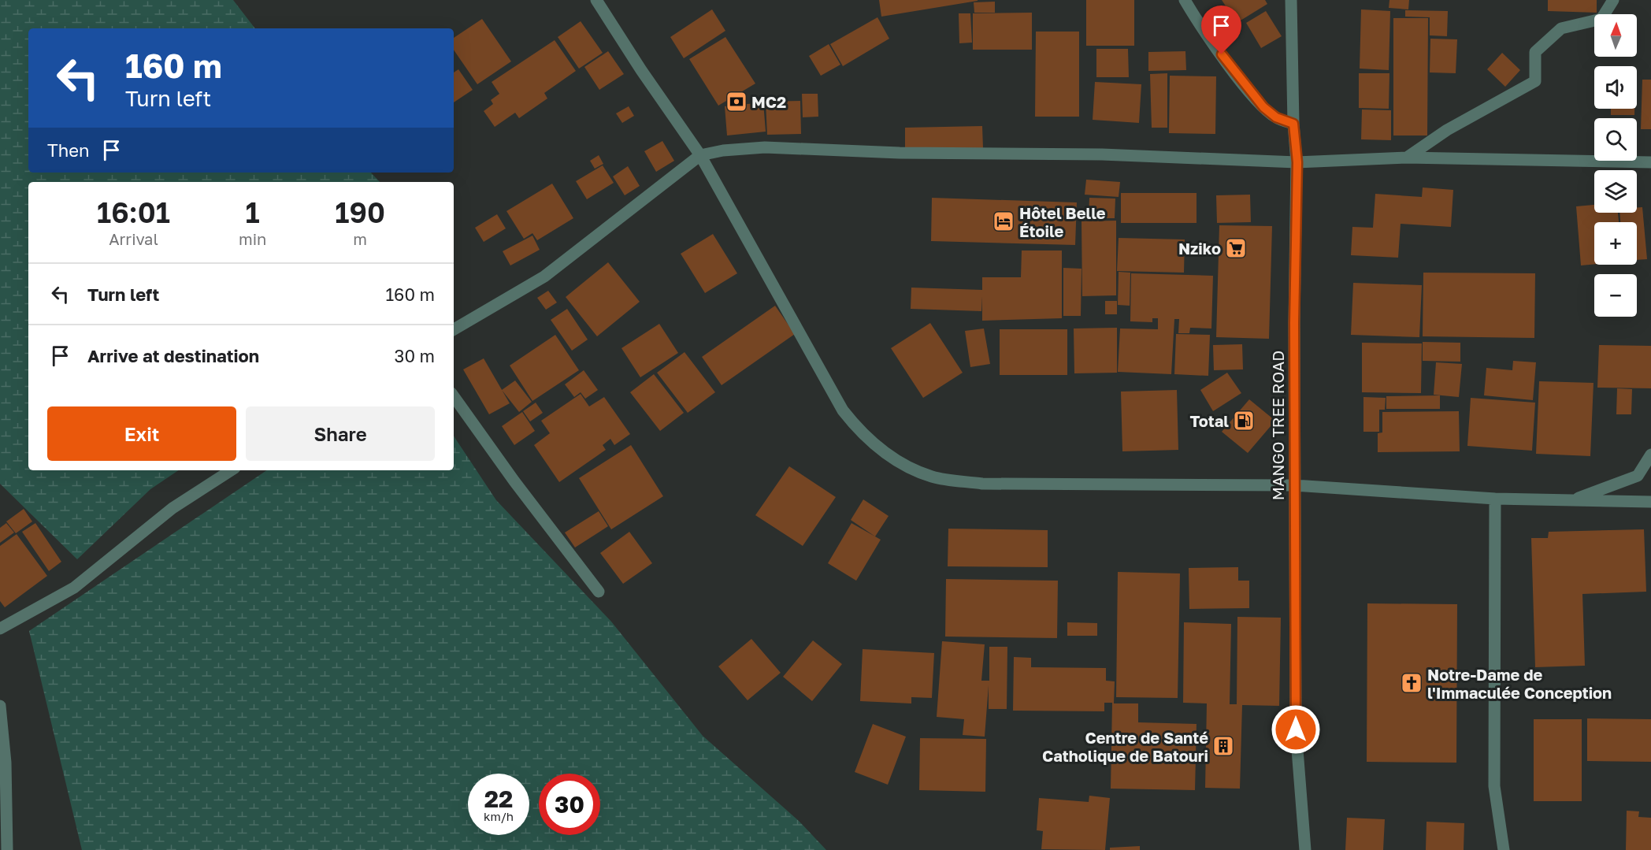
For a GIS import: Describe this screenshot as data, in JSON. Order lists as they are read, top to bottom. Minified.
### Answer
{"streets":{"street":["MANGO TREE ROAD"]},"places":{"bank":["MC2"],"hotel":["Hôtel Belle Étoile"],"supermarket":["Nziko"],"fuel station":["Total"],"church":["Notre-Dame de l'Immaculée Conception"],"building":["Centre de Santé Catholique de Batouri"]},"north":"top","page":{"map_buttons":["+","−"],"turn":["160 m","Turn left"],"then":"Then","eta":["16:01","Arrival","1","min","190","m"],"list":[{"name":"Turn left","value":"160 m"},{"name":"Arrive at destination","value":"30 m"}],"buttons":["Exit","Share"],"speed":"22 km/h","limit":"30"}}
